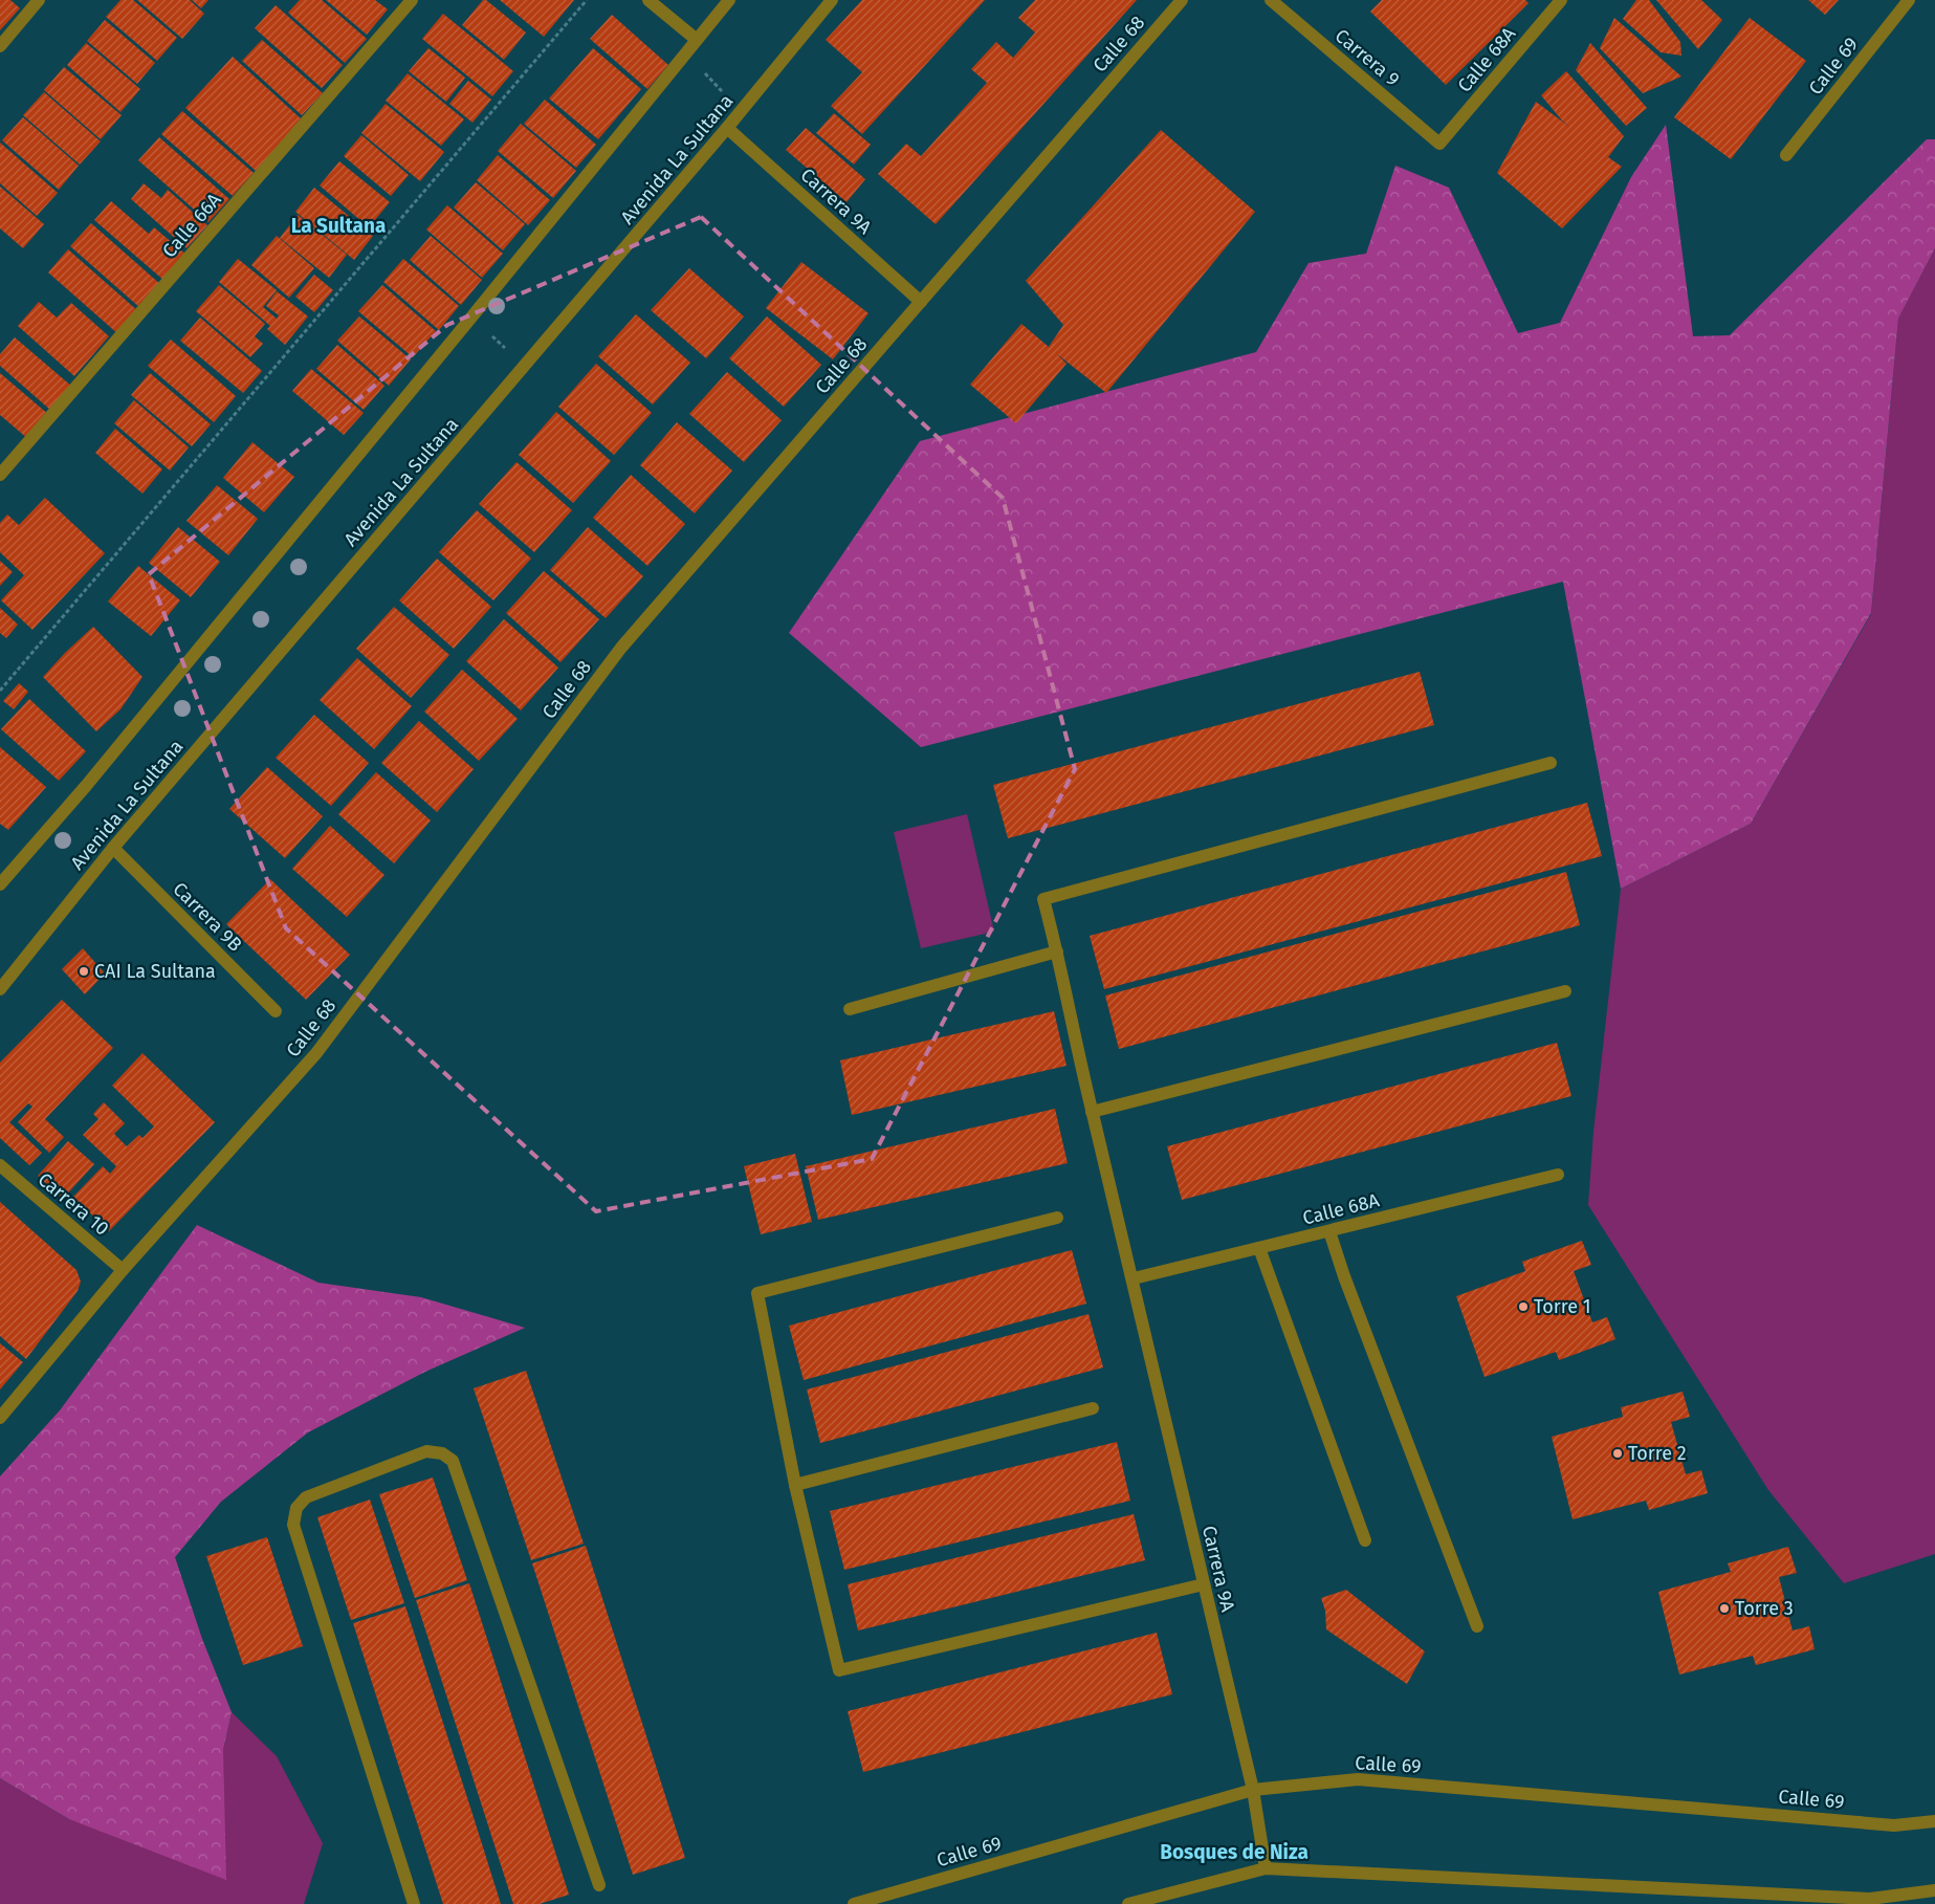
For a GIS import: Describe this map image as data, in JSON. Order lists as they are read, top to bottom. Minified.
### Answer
{"streets":{"street":["Calle 68","Carrera 9","Calle 68A","Calle 69","Avenida La Sultana","Carrera 9A","Calle 66A","Carrera 9B","Carrera 10"]},"crossings":[["Calle 68","Carrera 9A"],["Calle 68","Carrera 10"],["Carrera 9","Calle 68A"],["Calle 68A","Carrera 9A"],["Calle 69","Carrera 9A"],["Avenida La Sultana","Carrera 9A"],["Avenida La Sultana","Carrera 9B"]],"districts":["La Sultana","Bosques de Niza"],"places":["CAI La Sultana","Torre 1","Torre 2","Torre 3"]}
